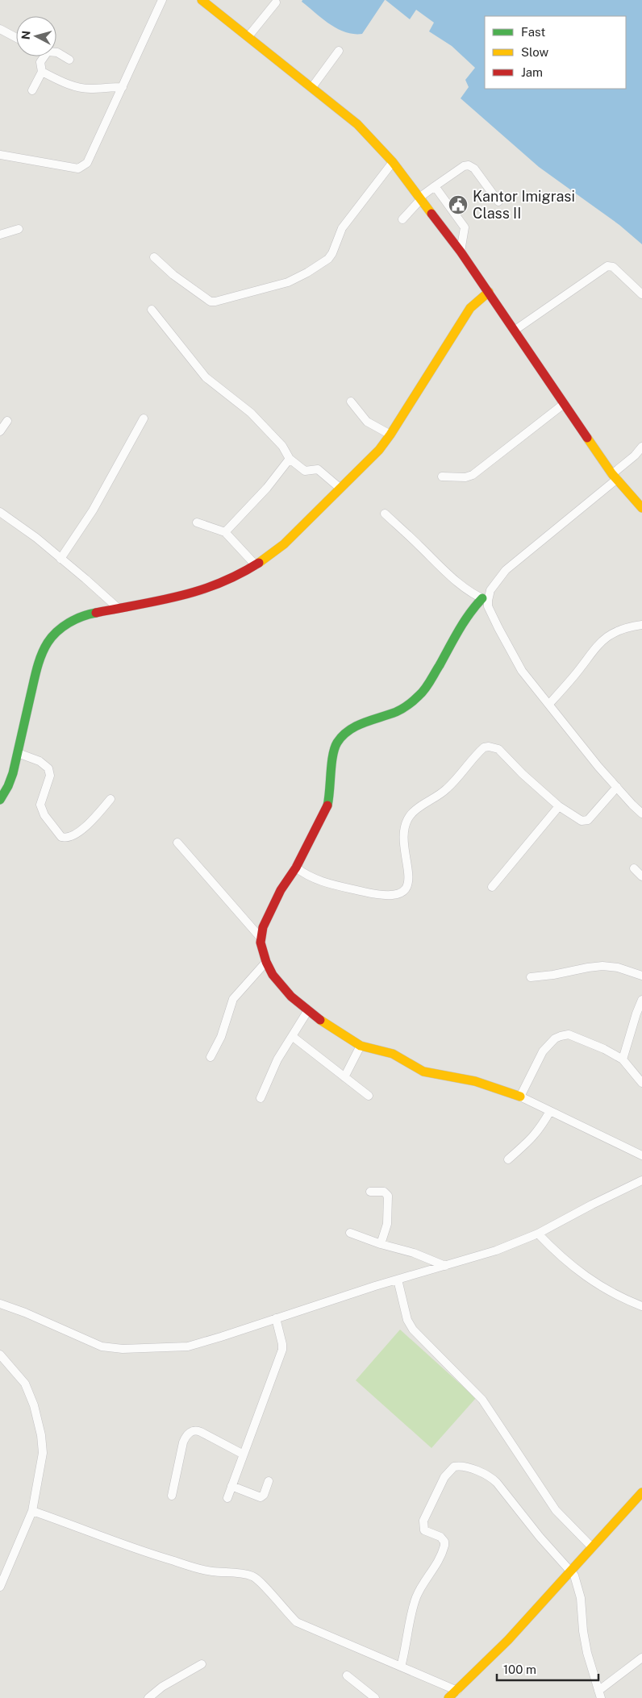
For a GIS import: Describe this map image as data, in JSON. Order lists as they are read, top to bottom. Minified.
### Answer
{"places":{"public building":["Kantor Imigrasi Class II"]},"legend":["Fast","Slow","Jam"],"scale_bar":"100 m","north":"left"}
